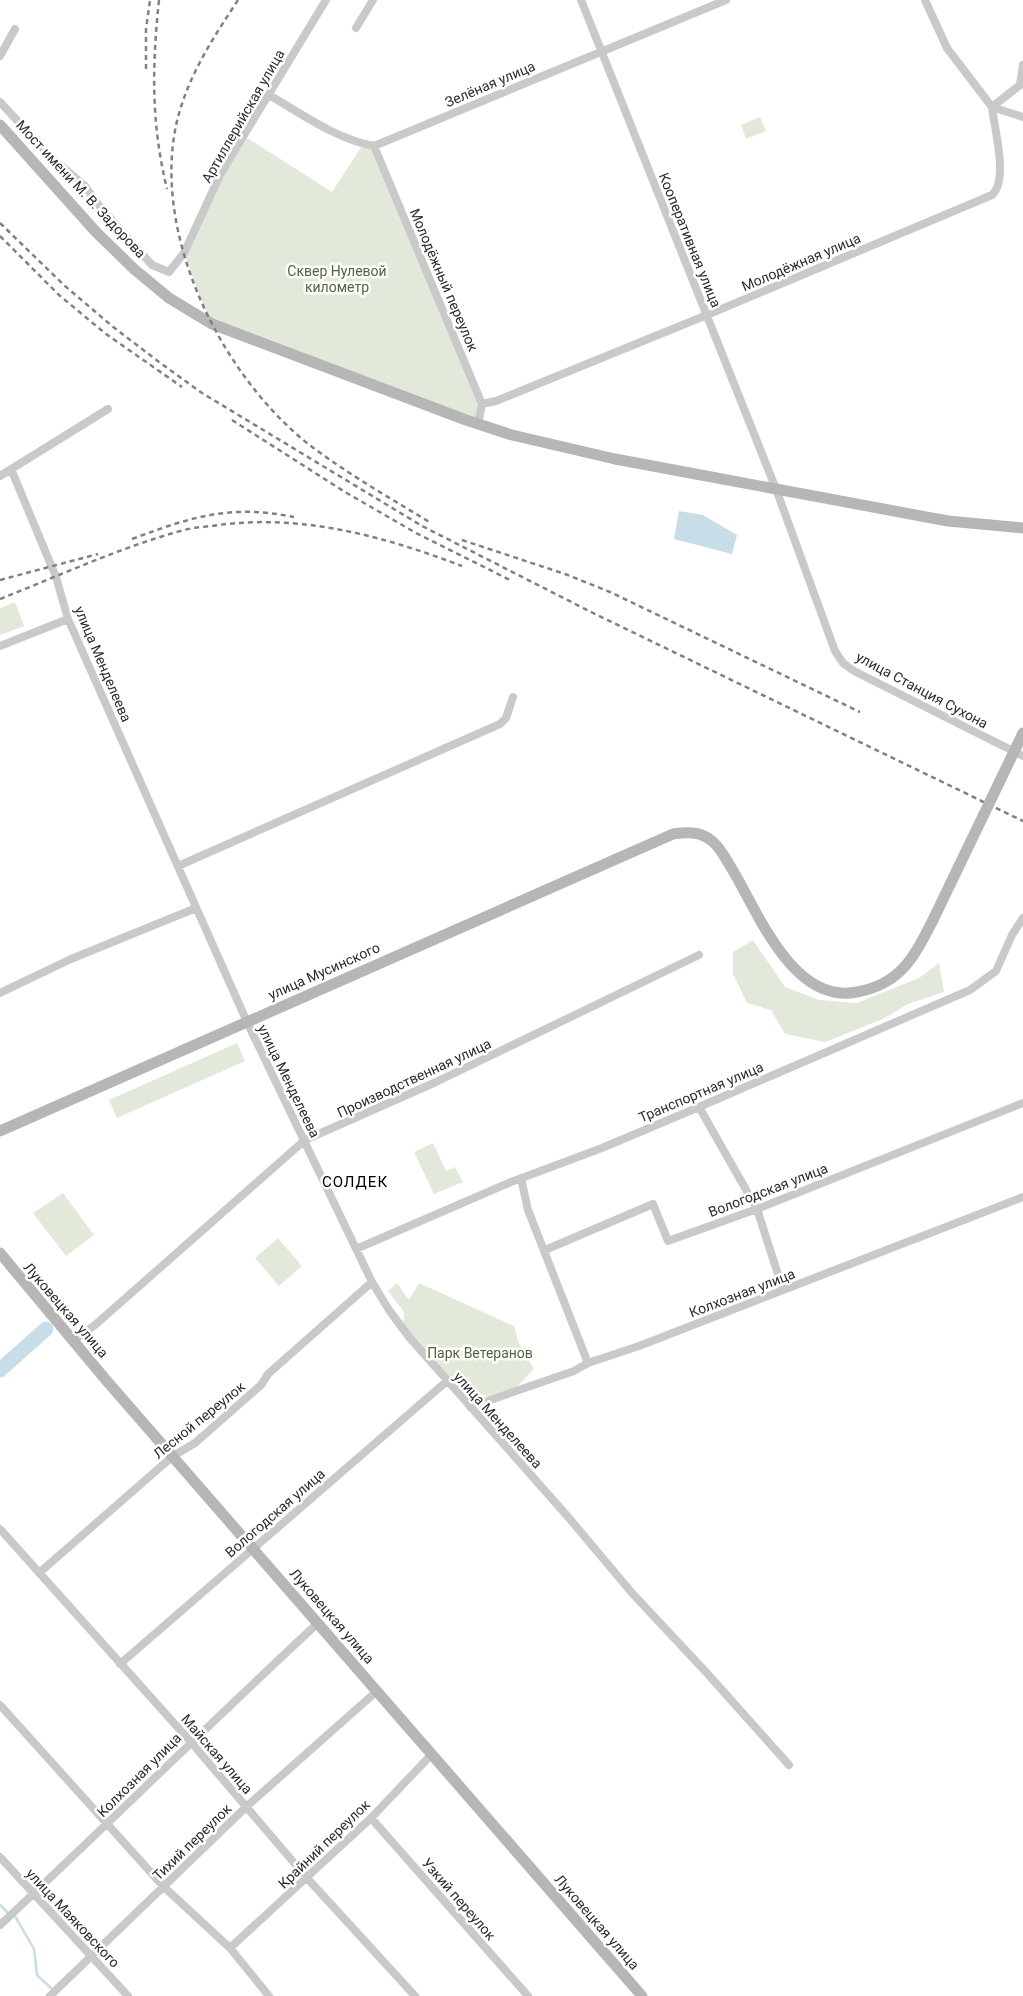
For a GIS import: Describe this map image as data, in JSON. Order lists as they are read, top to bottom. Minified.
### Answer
{"streets":{"street":["Зелёная улица","Артиллерийская улица","Мост имени М. В. Задорова","Кооперативная улица","Молодёжная улица","Молодёжный переулок","улица Менделеева","улица Станция Сухона","улица Мусинского","Производственная улица","Транспортная улица","Вологодская улица","Колхозная улица","Луковецкая улица","Лесной переулок","Майская улица","Тихий переулок","Крайний переулок","Узкий переулок","улица Маяковского"]},"crossings":[["Зелёная улица","Кооперативная улица"],["Зелёная улица","Молодёжный переулок"],["Мост имени М. В. Задорова","Кооперативная улица"],["Мост имени М. В. Задорова","улица Станция Сухона"],["Кооперативная улица","Молодёжная улица"],["Кооперативная улица","улица Станция Сухона"],["Молодёжная улица","Молодёжный переулок"],["улица Менделеева","улица Мусинского"],["улица Менделеева","Производственная улица"],["улица Менделеева","Транспортная улица"],["улица Менделеева","Вологодская улица"],["улица Менделеева","Колхозная улица"],["улица Менделеева","Лесной переулок"],["Производственная улица","Луковецкая улица"],["Вологодская улица","Луковецкая улица"],["Вологодская улица","Майская улица"],["Колхозная улица","Луковецкая улица"],["Колхозная улица","Майская улица"],["Колхозная улица","улица Маяковского"],["Луковецкая улица","Лесной переулок"],["Луковецкая улица","Тихий переулок"],["Луковецкая улица","Крайний переулок"],["Лесной переулок","Майская улица"],["Майская улица","Тихий переулок"],["Майская улица","Крайний переулок"],["Тихий переулок","улица Маяковского"],["Крайний переулок","Узкий переулок"]],"districts":["СОЛДЕК"],"parks":["Сквер Нулевой километр","Парк Ветеранов"]}
